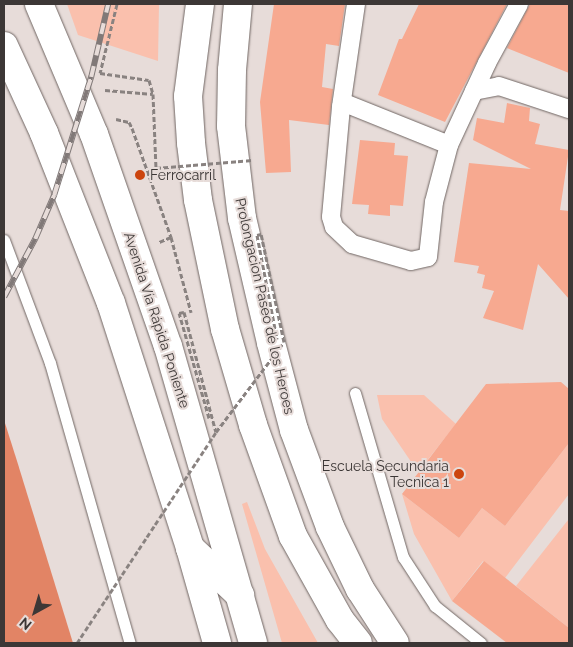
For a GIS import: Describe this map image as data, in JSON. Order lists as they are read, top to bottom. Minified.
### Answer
{"streets":{"main road":["Prolongacion Paseo de los Heroes","Avenida Vía Rápida Poniente"]},"places":["Ferrocarril","Escuela Secundaria Tecnica 1"],"north":"bottom left"}
